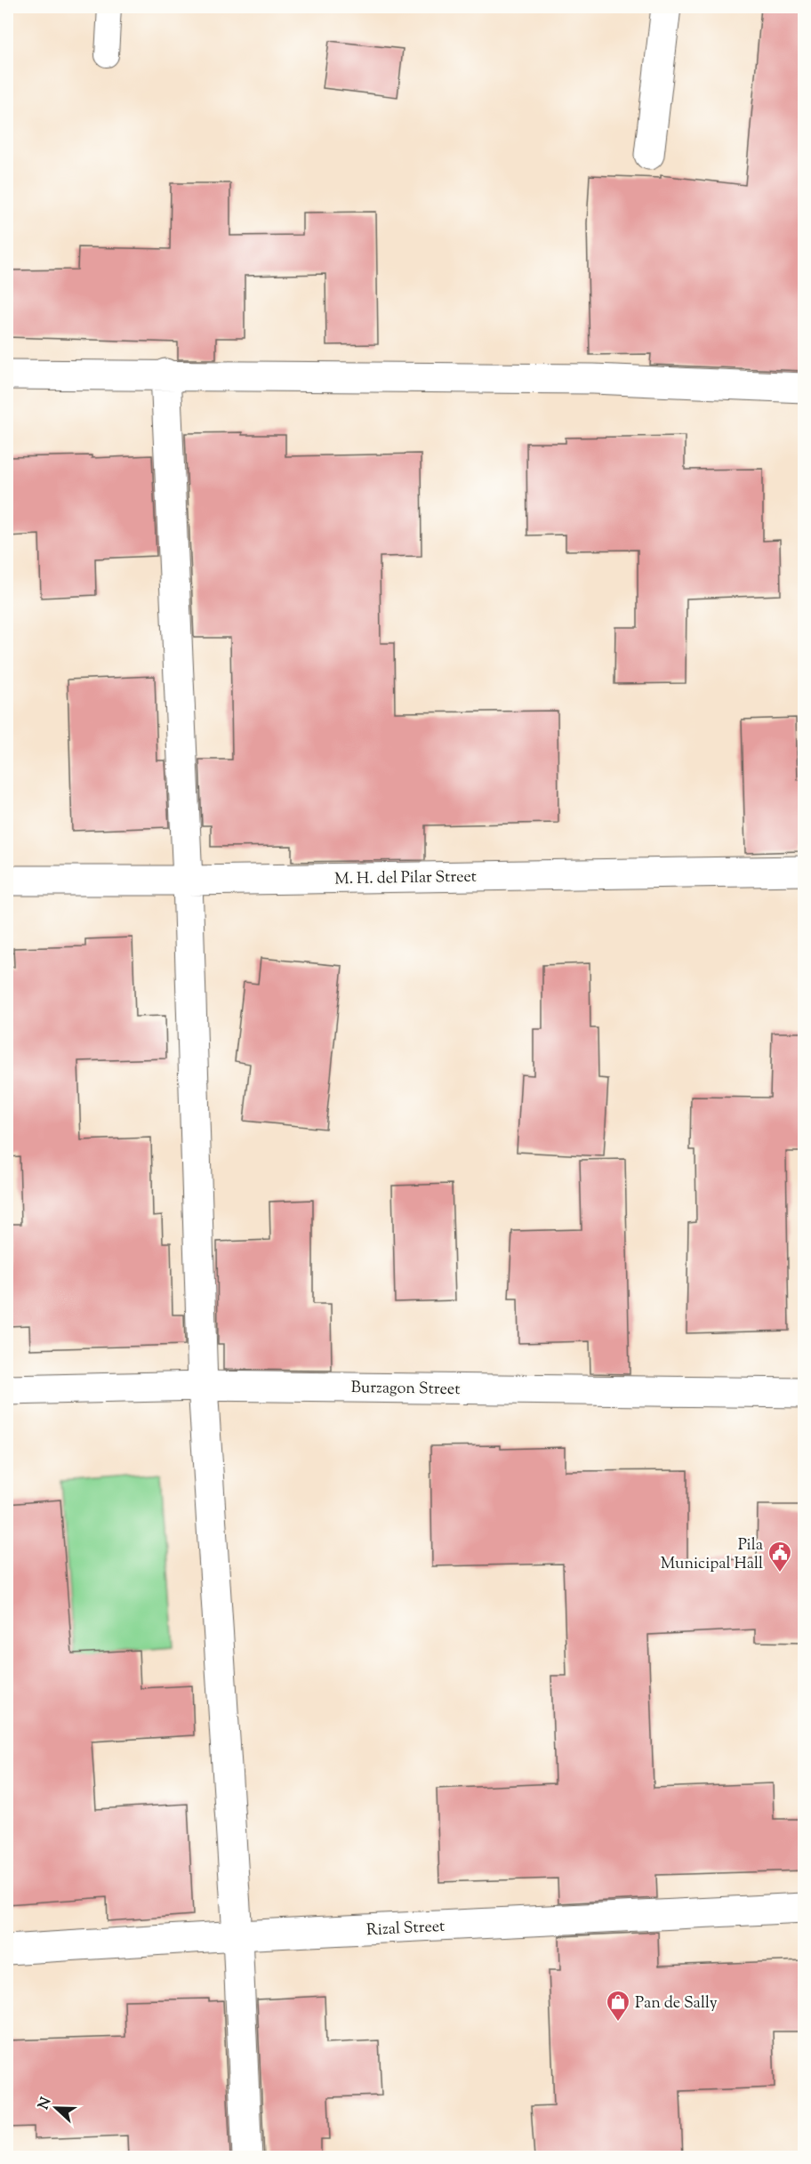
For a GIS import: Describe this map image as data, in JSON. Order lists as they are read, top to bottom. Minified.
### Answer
{"streets":{"street":["M. H. del Pilar Street","Burzagon Street","Rizal Street"]},"places":{"public building":["Pila Municipal Hall"],"shop":["Pan de Sally"]},"north":"left"}
